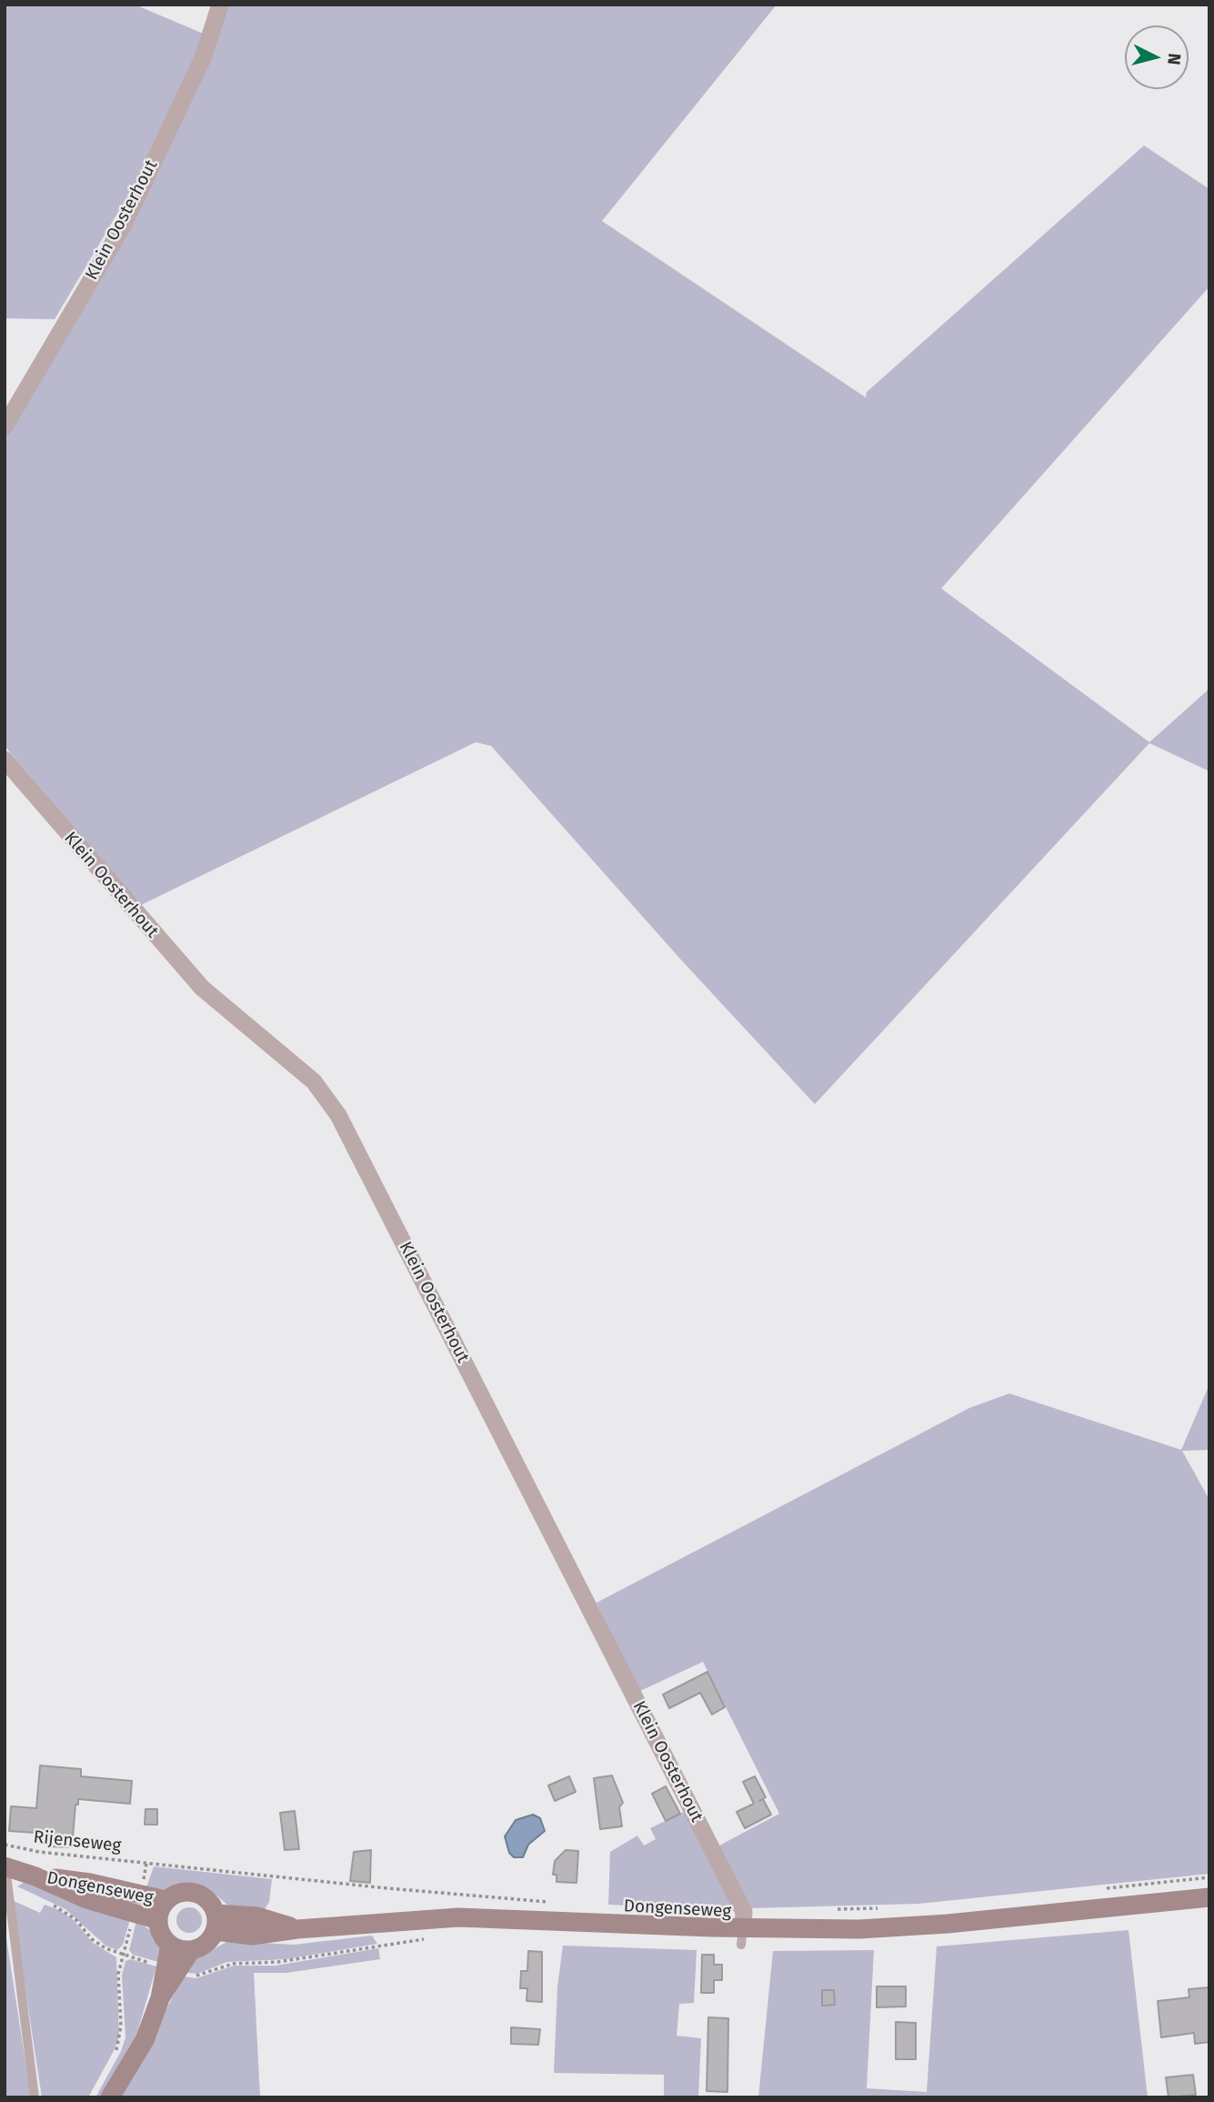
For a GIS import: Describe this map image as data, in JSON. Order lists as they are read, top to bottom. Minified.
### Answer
{"streets":{"main road":["Dongenseweg"],"street":["Klein Oosterhout"],"path":["Rijenseweg"]},"crossings":[["Klein Oosterhout","Dongenseweg"],["Rijenseweg","Dongenseweg"]],"north":"right"}
